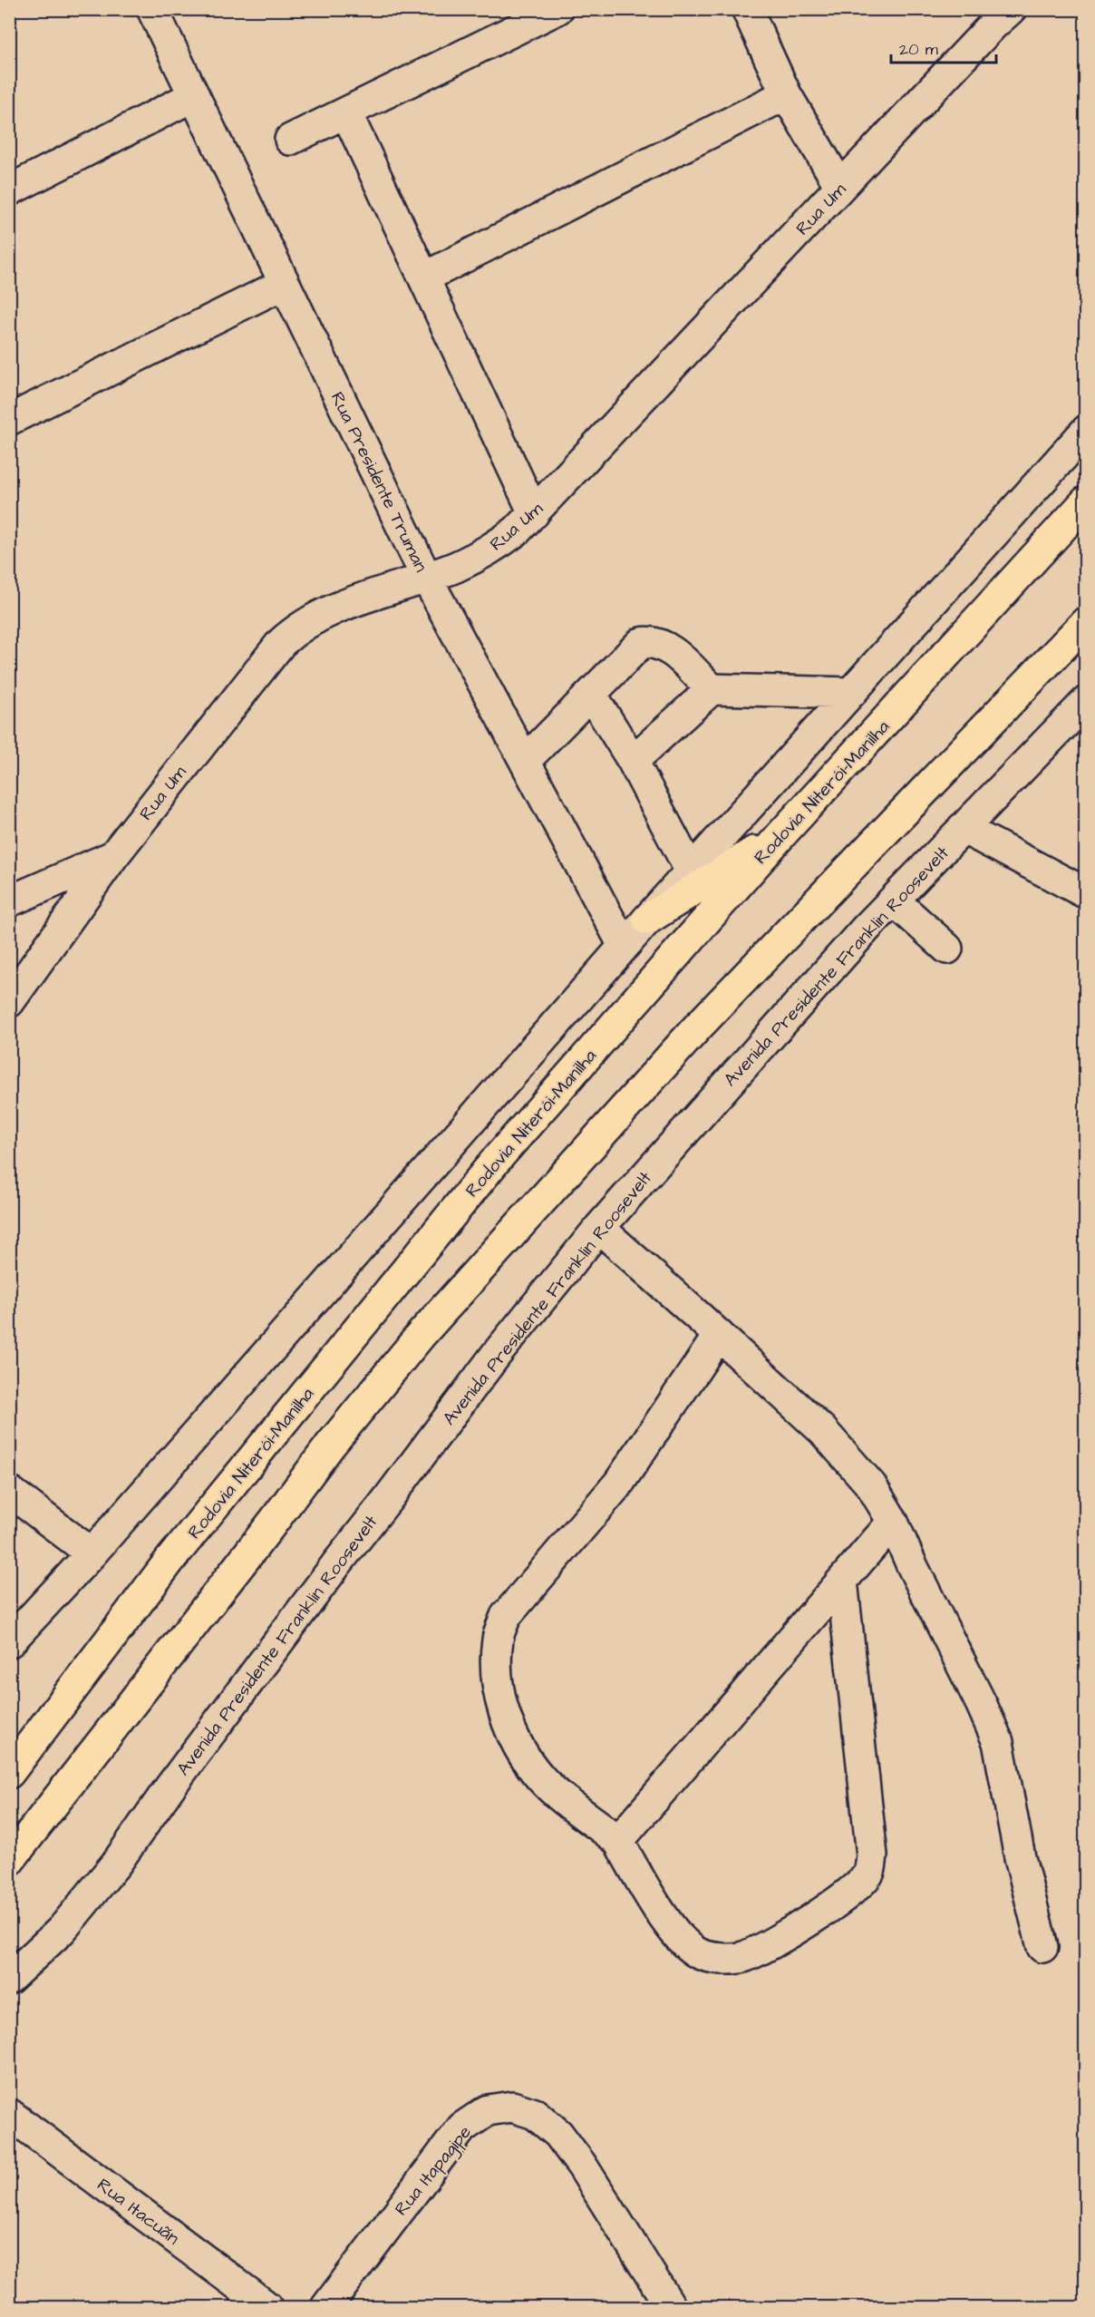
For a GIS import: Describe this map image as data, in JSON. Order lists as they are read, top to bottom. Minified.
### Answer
{"streets":{"highway":["Rodovia Niterói-Manilha"],"street":["Rua Um","Rua Presidente Truman","Avenida Presidente Franklin Roosevelt","Rua Itapagipe","Rua Itacuãn"]},"crossings":[["Rua Um","Rua Presidente Truman"]],"scale_bar":"20 m"}
